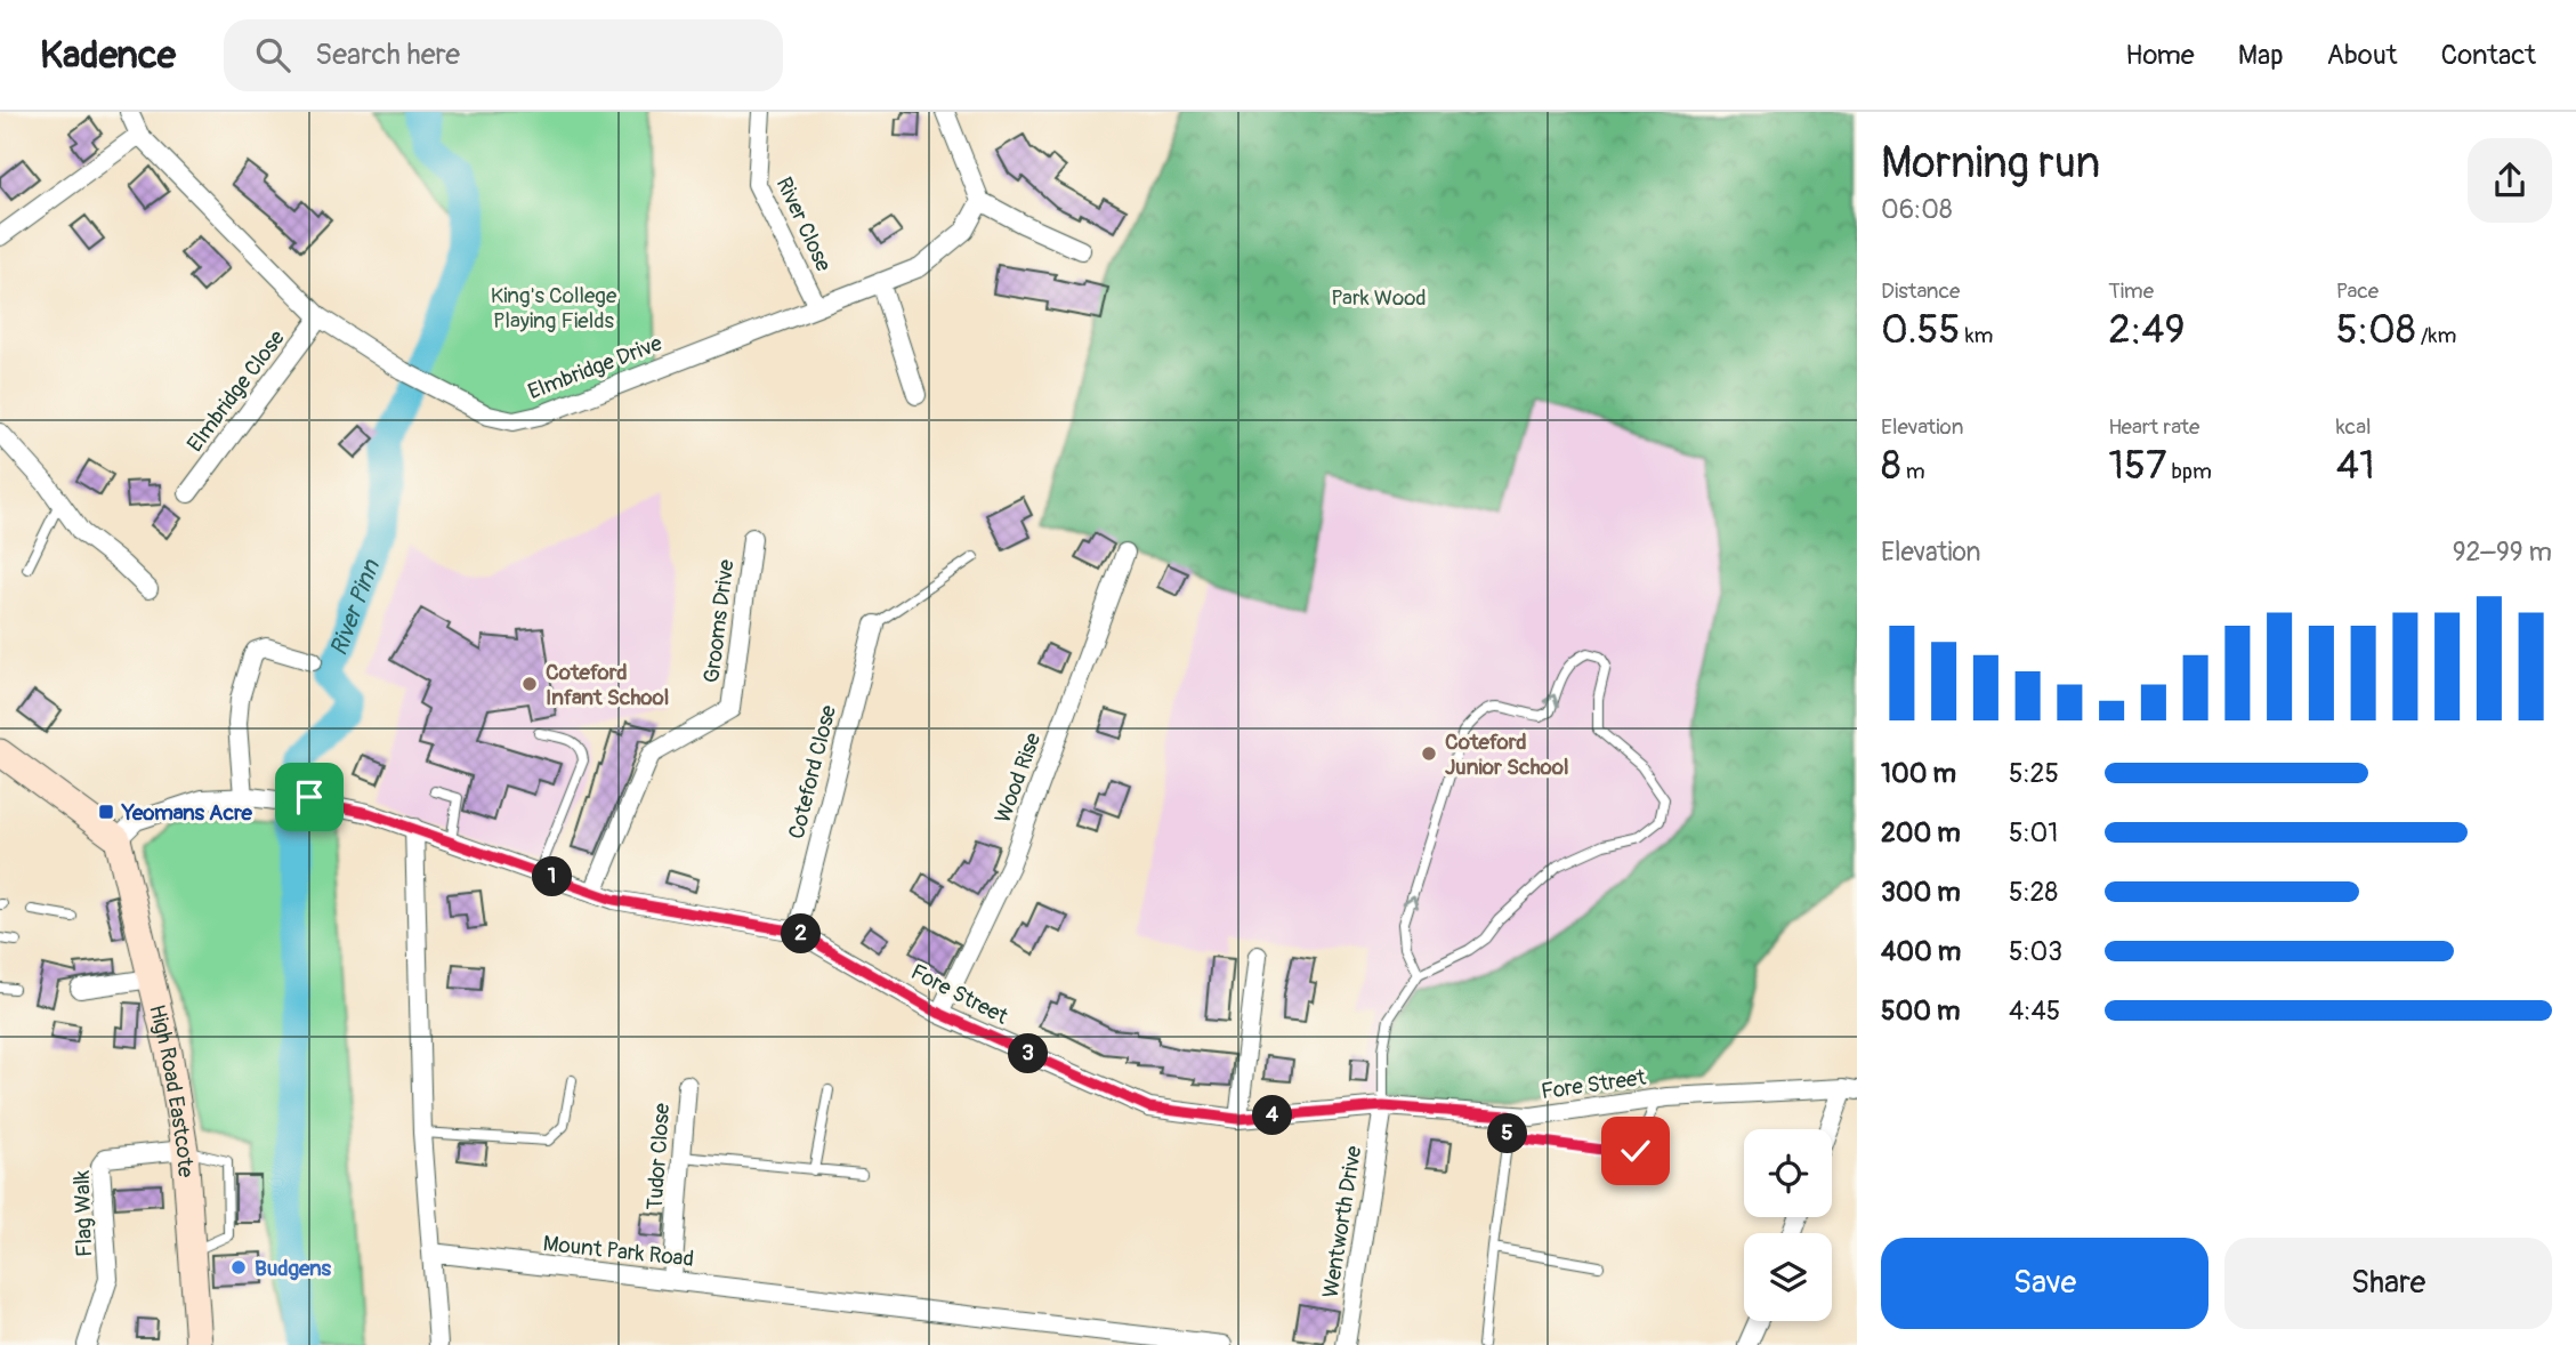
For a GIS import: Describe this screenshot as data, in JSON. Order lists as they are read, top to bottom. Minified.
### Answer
{"streets":{"main road":["High Road Eastcote"],"street":["River Close","Elmbridge Drive","Elmbridge Close","Grooms Drive","Coteford Close","Wood Rise","Fore Street","Tudor Close","Flag Walk","Wentworth Drive","Mount Park Road"]},"crossings":[["River Close","Elmbridge Drive"],["Elmbridge Drive","Elmbridge Close"],["Grooms Drive","Fore Street"],["Coteford Close","Fore Street"],["Wood Rise","Fore Street"],["Fore Street","High Road Eastcote"],["Fore Street","Wentworth Drive"],["High Road Eastcote","Flag Walk"],["Tudor Close","Mount Park Road"]],"water":["River Pinn"],"parks":["King's College Playing Fields","Park Wood"],"places":{"other":["Coteford Infant School","Coteford Junior School","Budgens"],"transit":["Yeomans Acre"]},"page":{"header":"Kadence","search":"Search here","nav":["Home","Map","About","Contact"],"heading":["Morning run","06:08"],"stats":[["Distance","0.55 km"],["Time","2:49"],["Pace","5:08 /km"],["Elevation","8 m"],["Heart rate","157 bpm"],["kcal","41"]],"chart":["Elevation","92–99 m"],"list":[{"name":"100 m","note":"5:25"},{"name":"200 m","note":"5:01"},{"name":"300 m","note":"5:28"},{"name":"400 m","note":"5:03"},{"name":"500 m","note":"4:45"}],"pins":["1","2","3","4","5"],"buttons":["Save","Share"]}}
